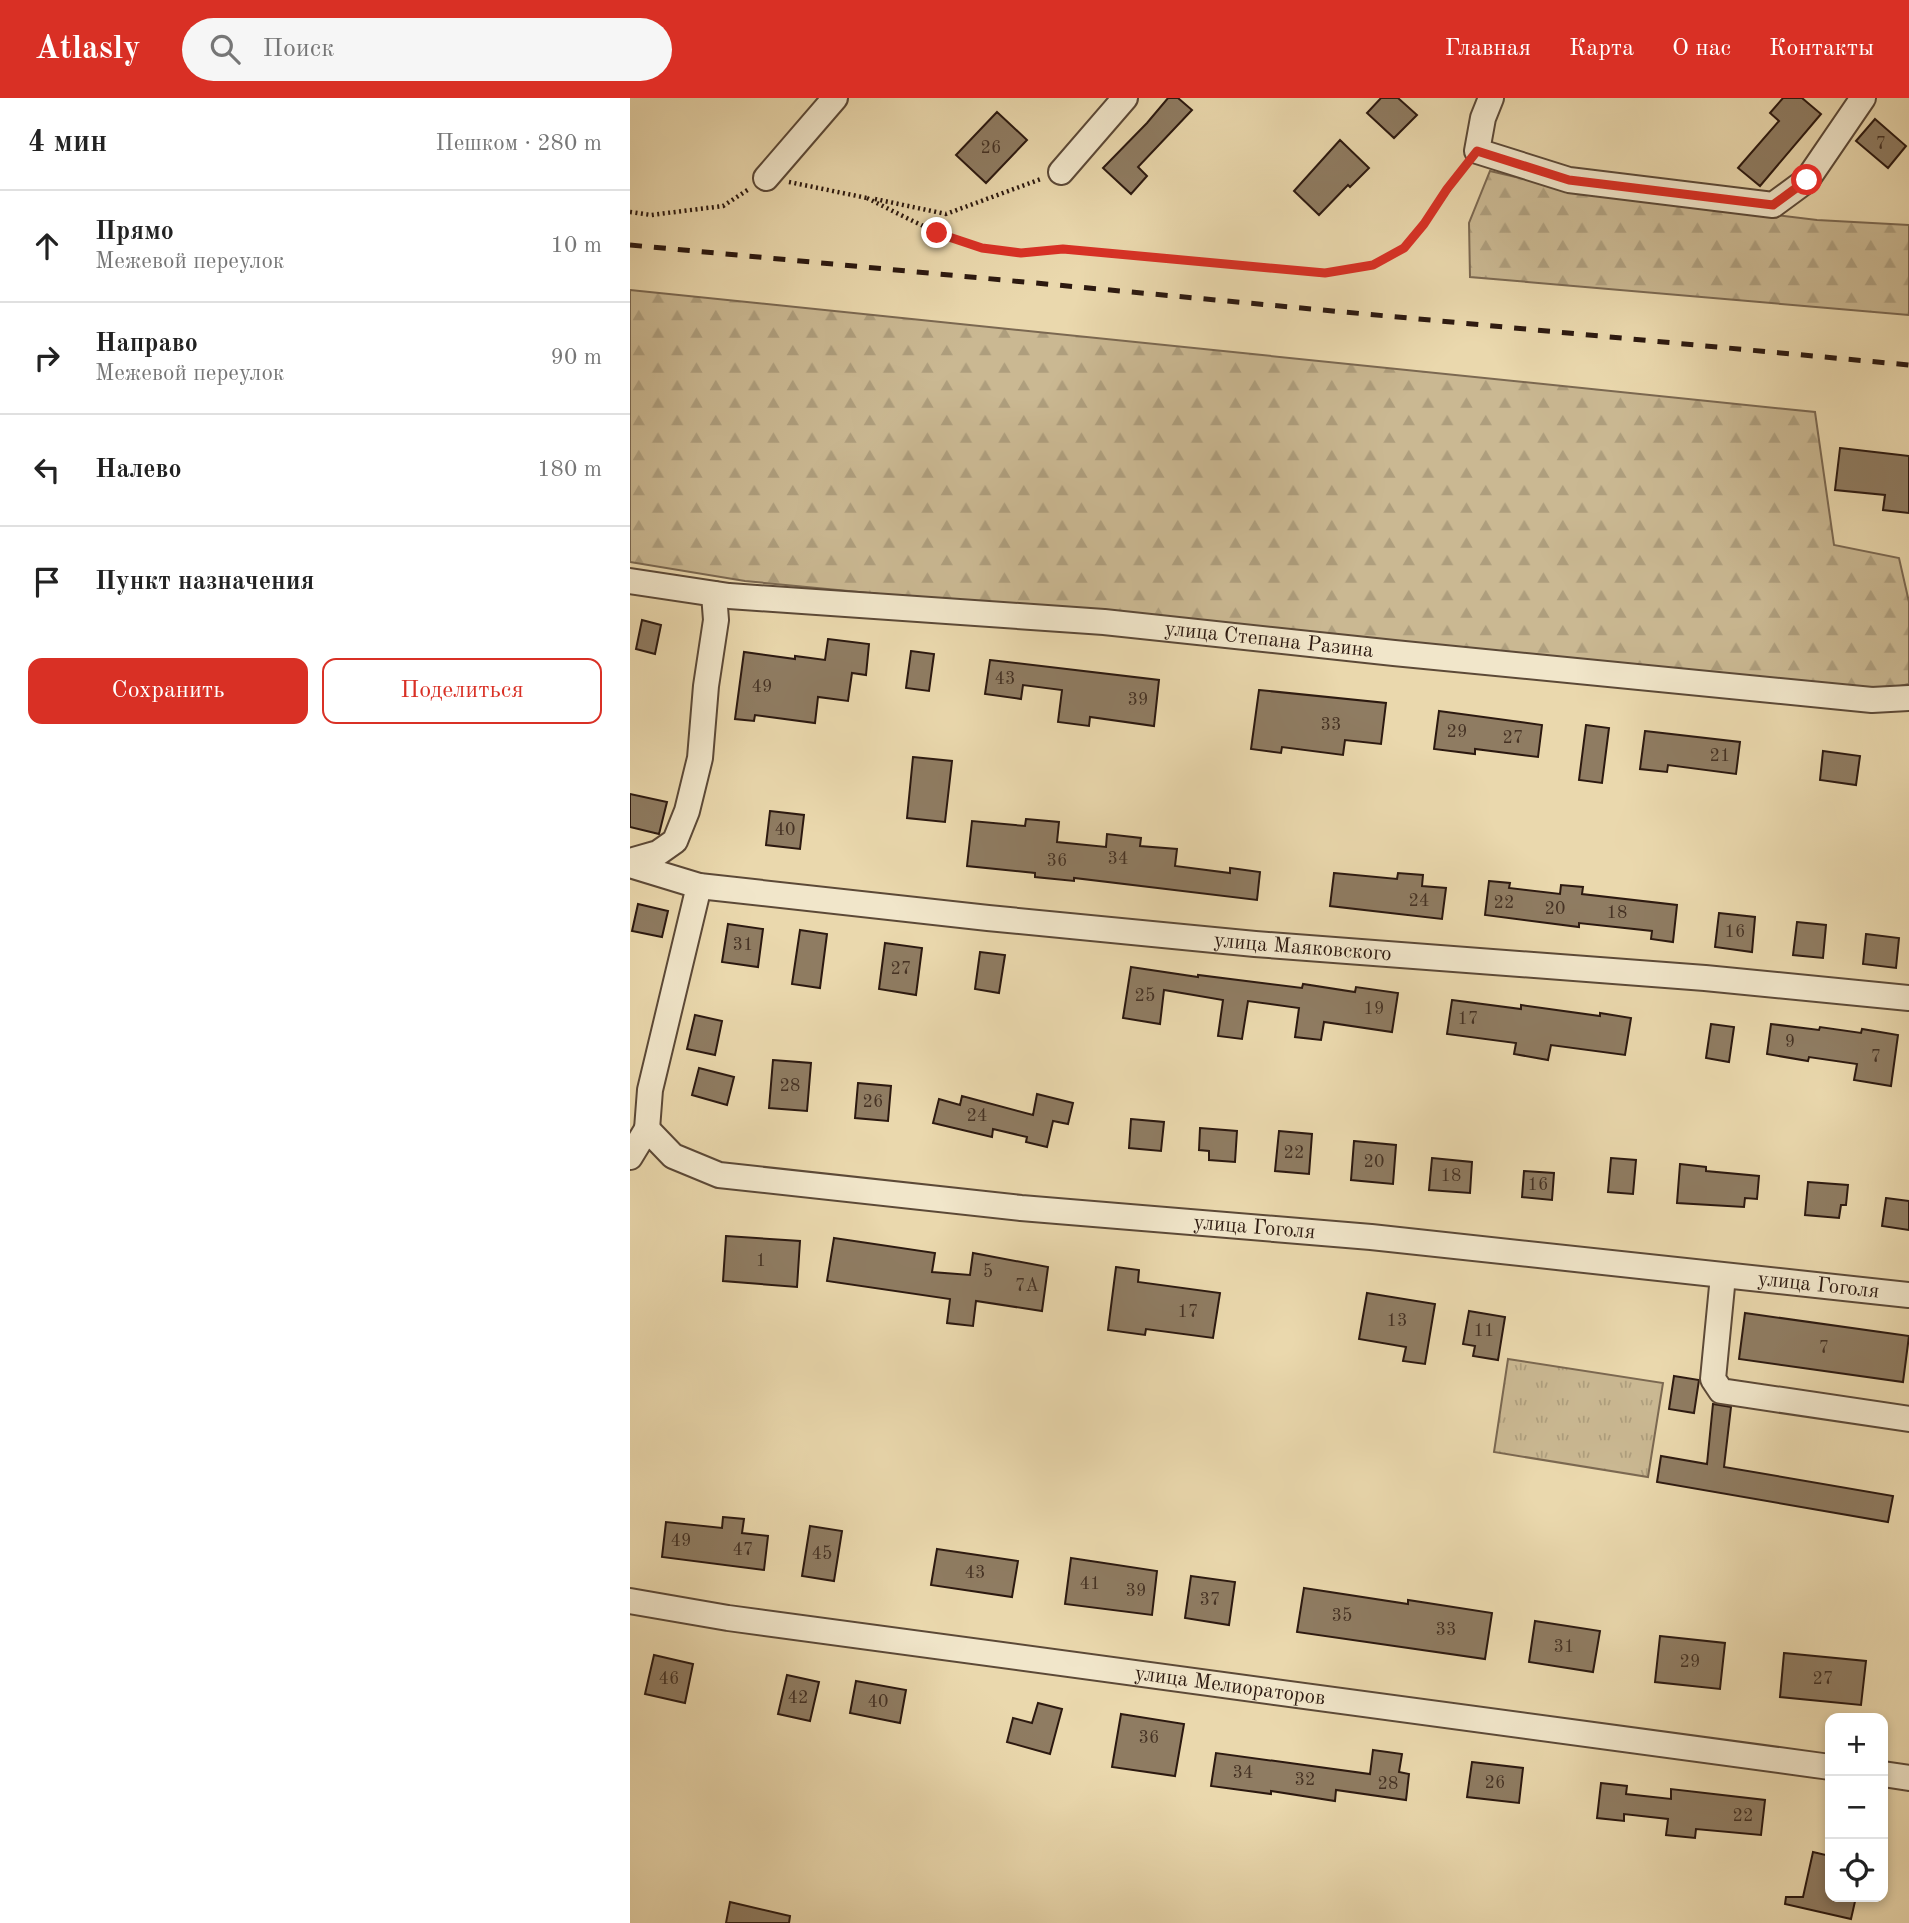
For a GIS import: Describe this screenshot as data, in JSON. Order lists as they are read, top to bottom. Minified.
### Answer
{"streets":{"street":["улица Степана Разина","улица Маяковского","улица Гоголя","улица Мелиораторов"]},"house_numbers":["7","26","43","49","39","33","29","27","21","40","34","36","24","22","20","18","16","31","27","25","19","17","9","7","28","26","24","22","20","18","16","1","5","7А","17","13","11","7","49","47","45","43","41","39","37","35","33","31","29","46","27","42","40","36","34","32","26","28","22"],"page":{"header":"Atlasly","search":"Поиск","nav":["Главная","Карта","О нас","Контакты"],"heading":["4 мин","Пешком · 280 m"],"list":[["Прямо","Межевой переулок","10 m"],["Направо","Межевой переулок","90 m"],["Налево","180 m"],"Пункт назначения"],"buttons":["Сохранить","Поделиться"],"map_buttons":["+","−"]}}
